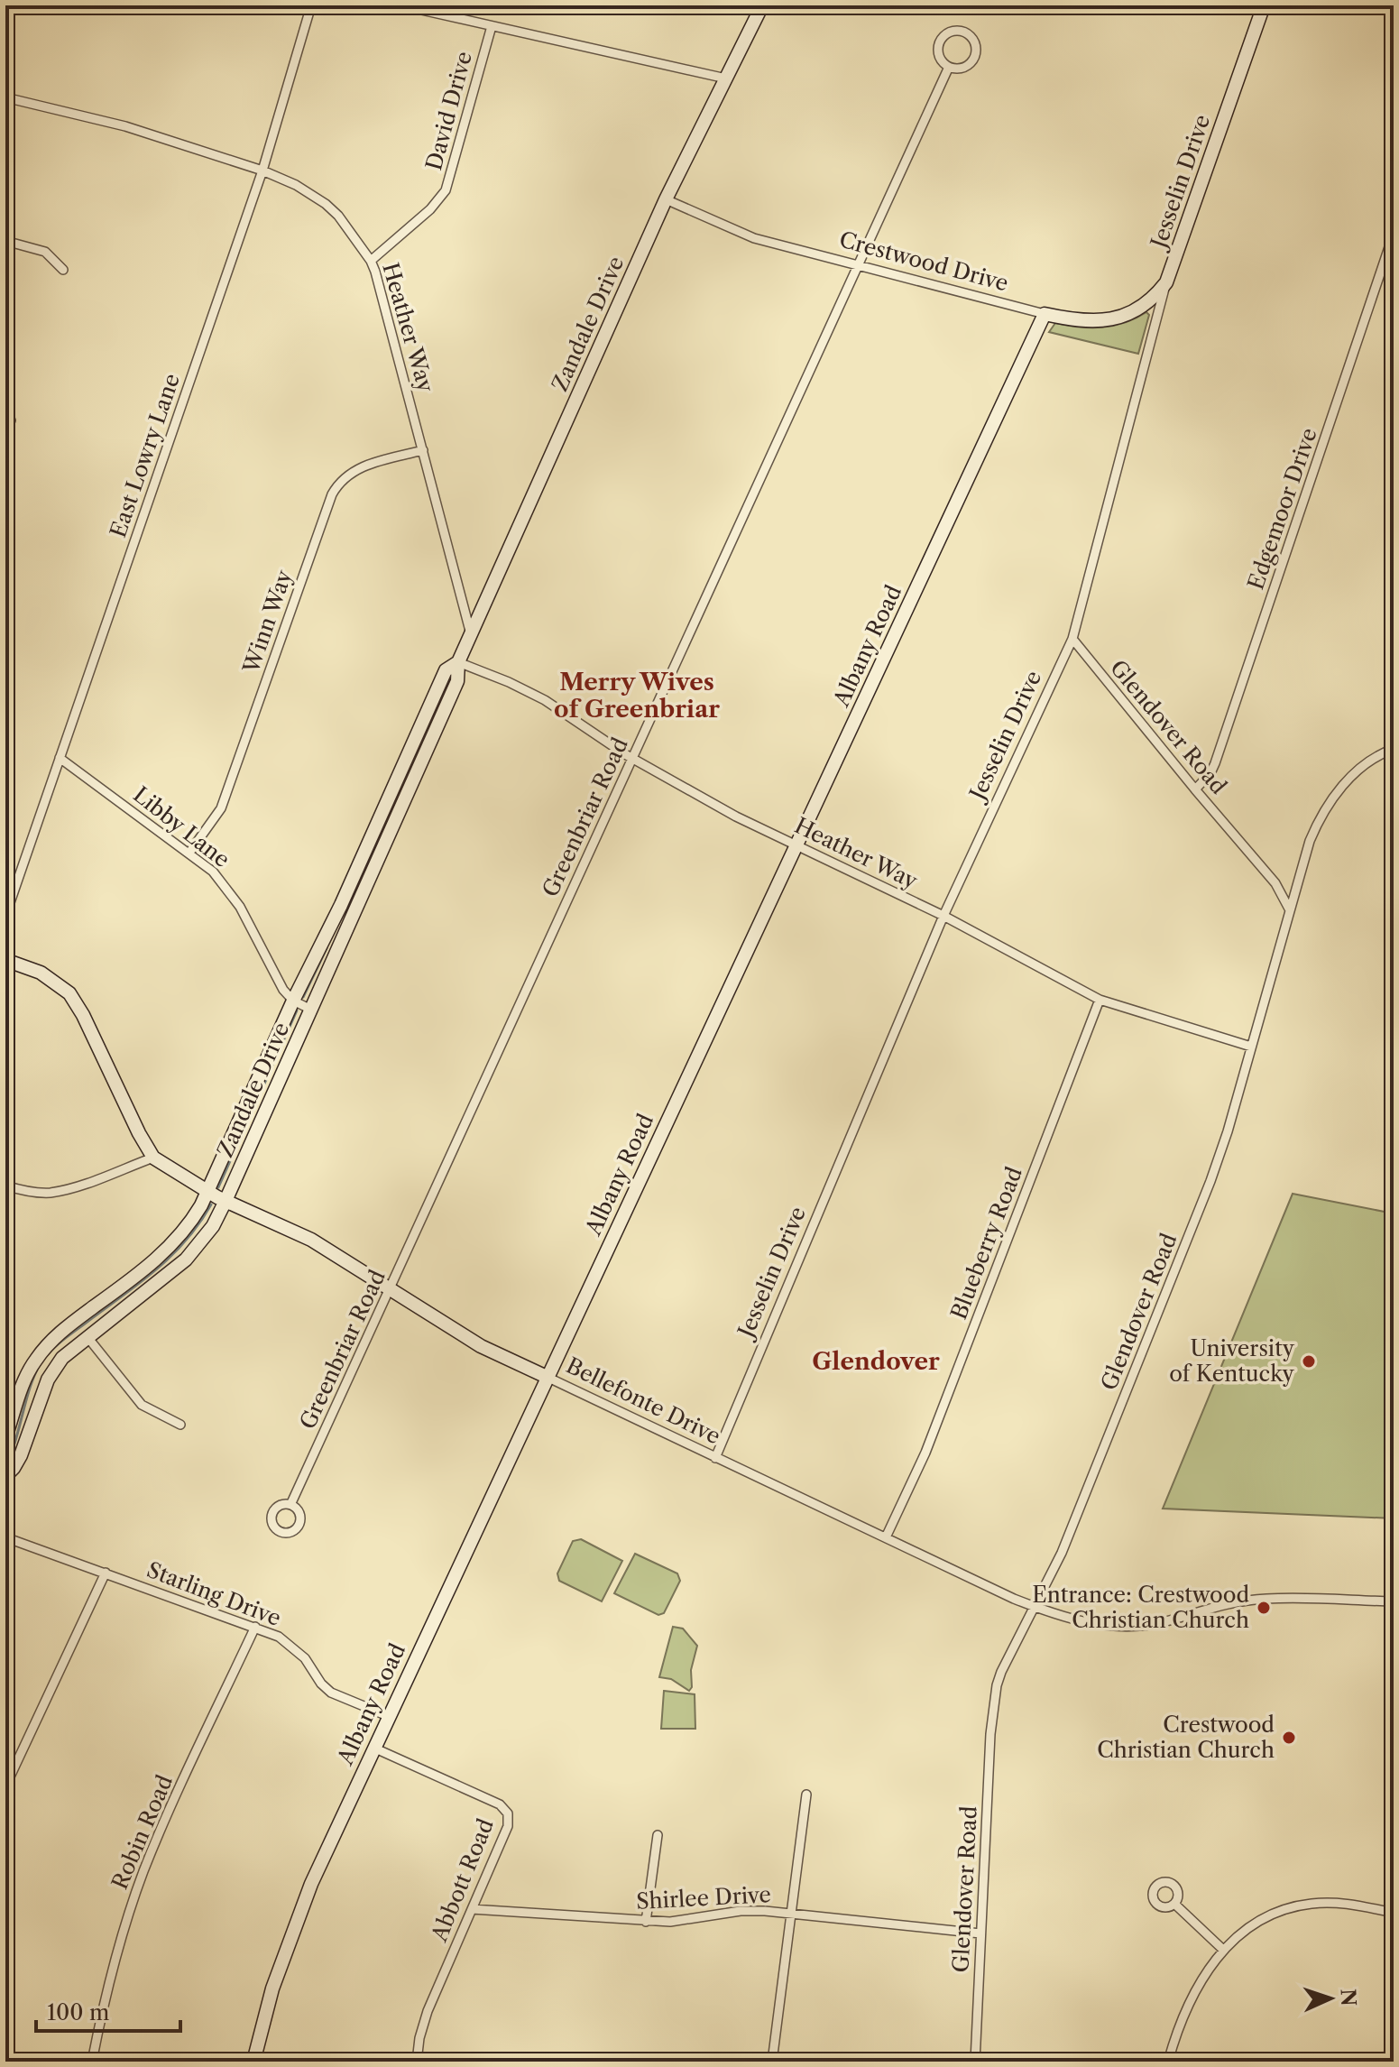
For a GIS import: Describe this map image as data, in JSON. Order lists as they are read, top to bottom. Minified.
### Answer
{"streets":{"street":["David Drive","Jesselin Drive","Crestwood Drive","Zandale Drive","Heather Way","East Lowry Lane","Edgemoor Drive","Winn Way","Albany Road","Glendover Road","Greenbriar Road","Libby Lane","Blueberry Road","Bellefonte Drive","Starling Drive","Robin Road","Abbott Road","Shirlee Drive"]},"crossings":[["David Drive","Heather Way"],["Jesselin Drive","Crestwood Drive"],["Jesselin Drive","Heather Way"],["Jesselin Drive","Glendover Road"],["Jesselin Drive","Bellefonte Drive"],["Crestwood Drive","Zandale Drive"],["Crestwood Drive","Albany Road"],["Crestwood Drive","Greenbriar Road"],["Zandale Drive","Heather Way"],["Zandale Drive","Libby Lane"],["Zandale Drive","Bellefonte Drive"],["Heather Way","East Lowry Lane"],["Heather Way","Winn Way"],["Heather Way","Albany Road"],["Heather Way","Glendover Road"],["Heather Way","Greenbriar Road"],["Heather Way","Blueberry Road"],["East Lowry Lane","Libby Lane"],["Edgemoor Drive","Glendover Road"],["Winn Way","Libby Lane"],["Albany Road","Bellefonte Drive"],["Albany Road","Starling Drive"],["Albany Road","Abbott Road"],["Glendover Road","Bellefonte Drive"],["Glendover Road","Shirlee Drive"],["Greenbriar Road","Bellefonte Drive"],["Blueberry Road","Bellefonte Drive"],["Starling Drive","Robin Road"],["Abbott Road","Shirlee Drive"]],"districts":["Merry Wives of Greenbriar","Glendover"],"places":["University of Kentucky","Entrance: Crestwood Christian Church","Crestwood Christian Church"],"scale_bar":"100 m","north":"right"}
